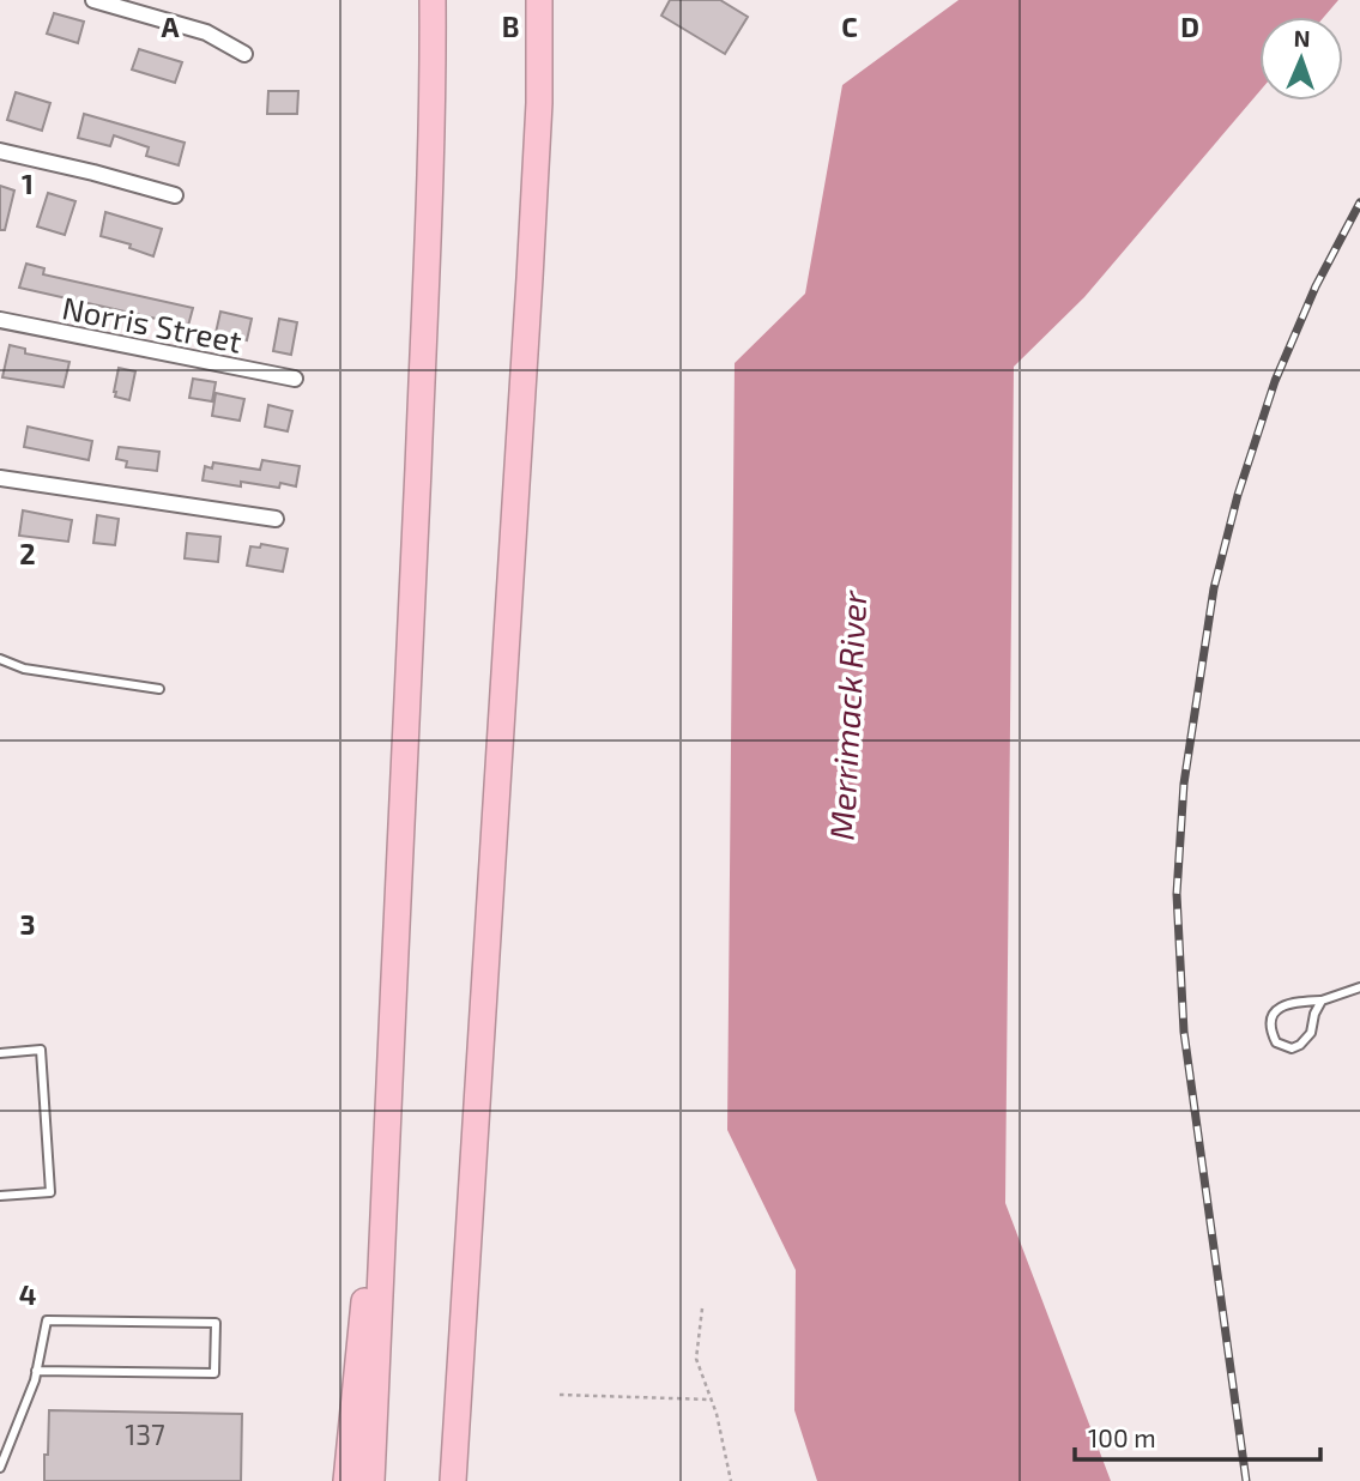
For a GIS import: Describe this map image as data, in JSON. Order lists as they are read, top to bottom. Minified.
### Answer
{"streets":{"street":["Norris Street"]},"water":["Merrimack River"],"house_numbers":["137"],"scale_bar":"100 m","north":"top","grid":{"columns":["A","B","C","D"],"rows":["1","2","3","4"]}}
